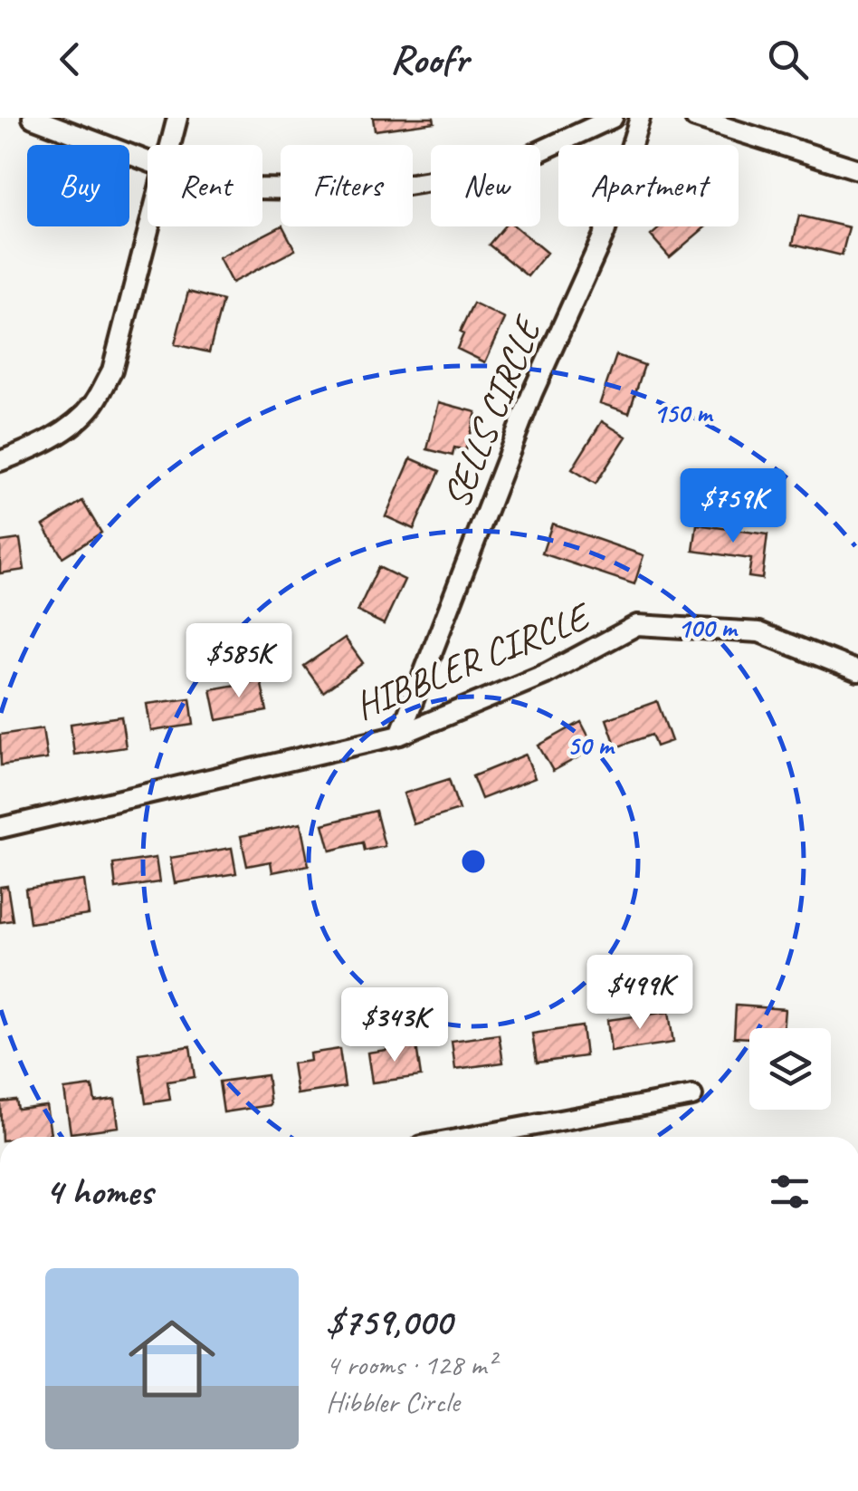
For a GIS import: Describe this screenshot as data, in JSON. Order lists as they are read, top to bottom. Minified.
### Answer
{"streets":{"street":["SELLS CIRCLE","HIBBLER CIRCLE"]},"crossings":[["SELLS CIRCLE","HIBBLER CIRCLE"]],"page":{"header":"Roofr","chip":["Buy","Rent","Filters","New","Apartment"],"price":["$759K","$585K","$499K","$343K"],"heading":"4 homes","list":[{"name":"$759,000","note":"4 rooms · 128 m² · Hibbler Circle"}]},"rings":["150 m","100 m","50 m"]}
